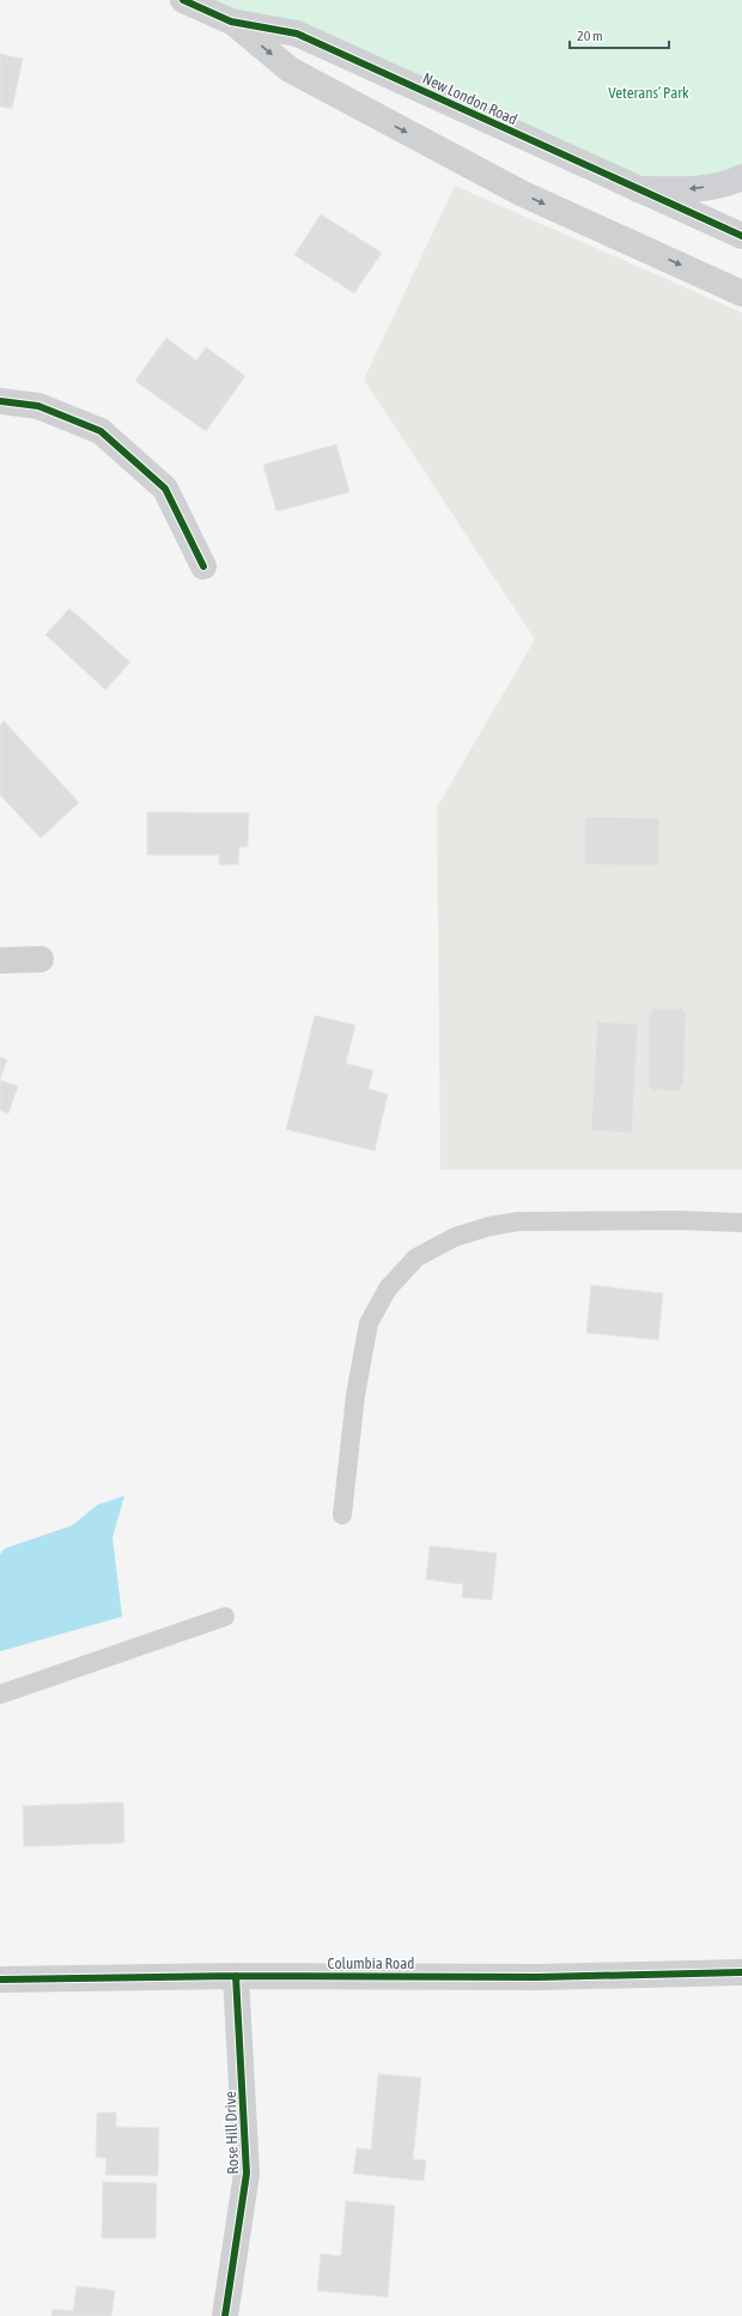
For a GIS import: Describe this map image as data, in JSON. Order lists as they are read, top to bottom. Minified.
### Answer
{"streets":{"street":["New London Road","Columbia Road","Rose Hill Drive"]},"crossings":[["Columbia Road","Rose Hill Drive"]],"parks":["Veterans’ Park"],"scale_bar":"20 m"}
